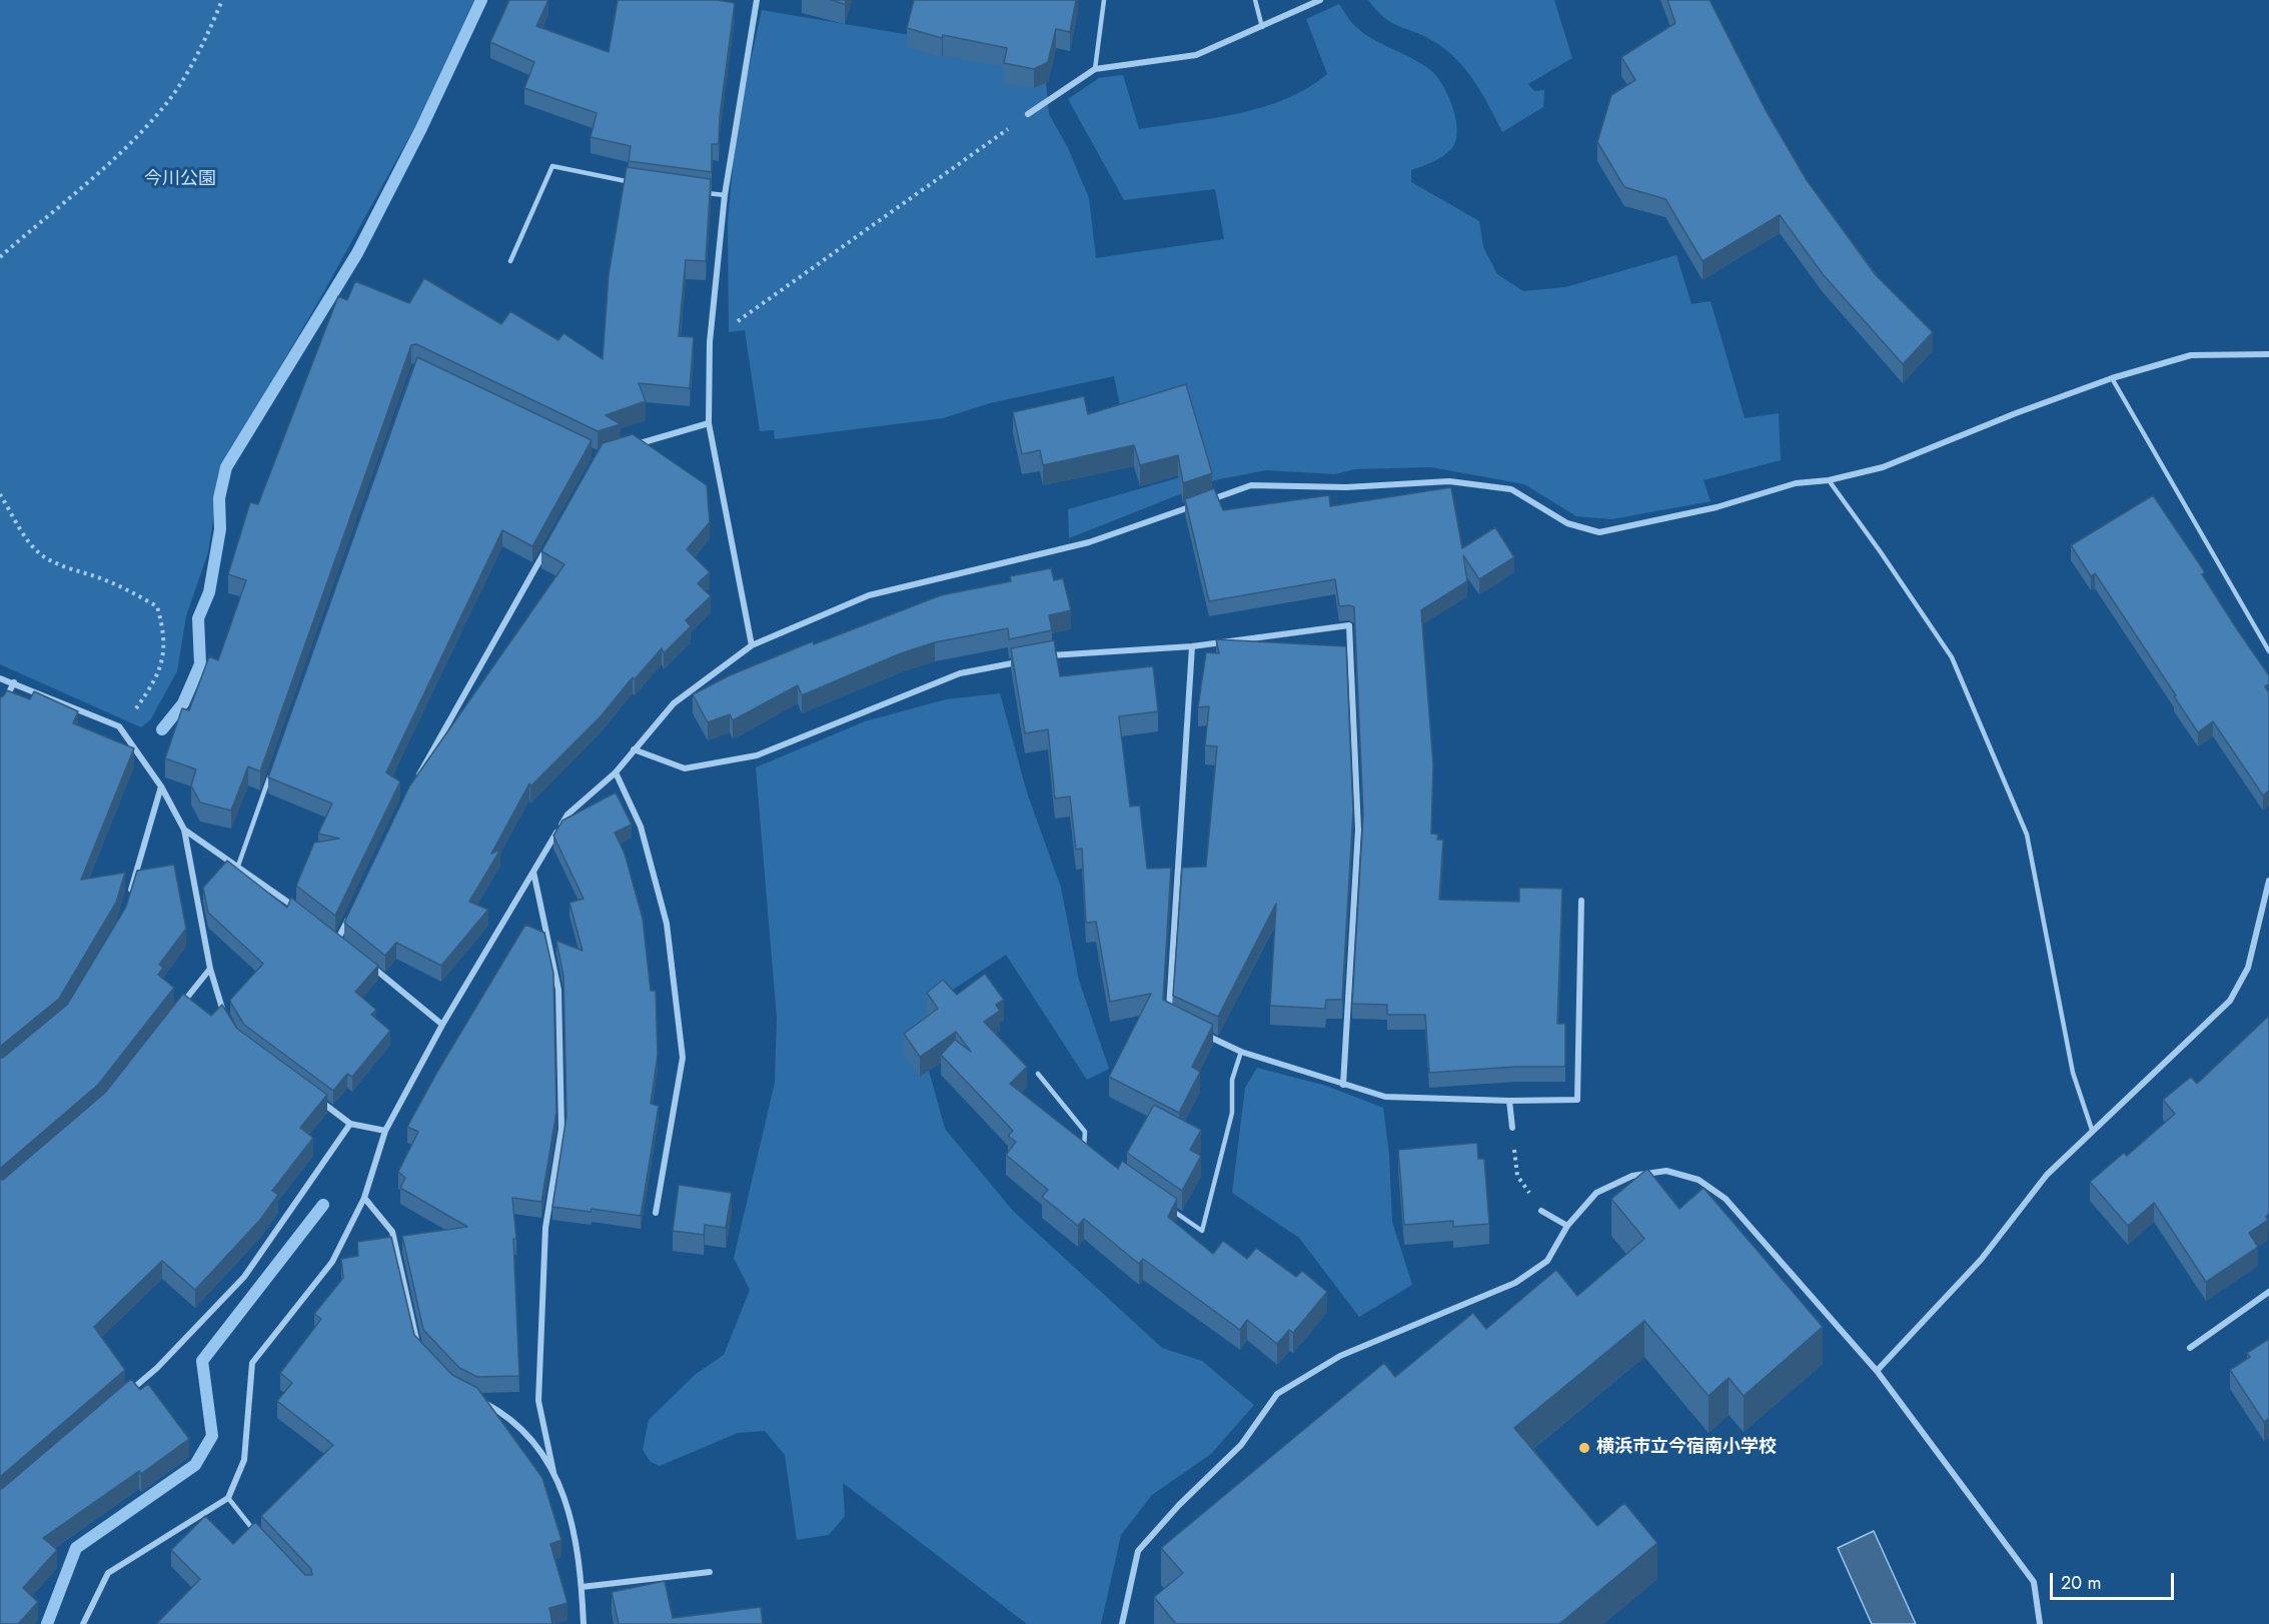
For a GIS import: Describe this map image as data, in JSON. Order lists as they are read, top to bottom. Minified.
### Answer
{"parks":["今川公園"],"places":["横浜市立今宿南小学校"],"scale_bar":"20 m"}
